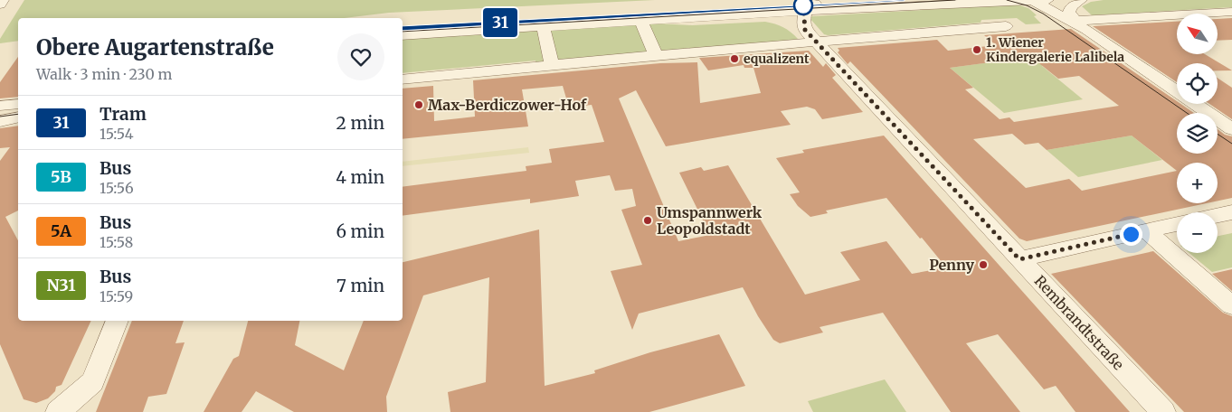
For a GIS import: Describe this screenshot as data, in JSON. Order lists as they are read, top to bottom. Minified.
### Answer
{"streets":{"street":["Rembrandtstraße"]},"places":["1. Wiener Kindergalerie Lalibela","equalizent","Max-Berdiczower-Hof","Umspannwerk Leopoldstadt","Penny"],"lines":["tram line 31"],"north":"top left","page":{"on_map":"31","map_buttons":["+","−"],"heading":["Obere Augartenstraße","Walk · 3 min · 230 m"],"list":[{"mark":"31","name":"Tram","note":"15:54","value":"2 min"},{"mark":"5B","name":"Bus","note":"15:56","value":"4 min"},{"mark":"5A","name":"Bus","note":"15:58","value":"6 min"},{"mark":"N31","name":"Bus","note":"15:59","value":"7 min"}]}}
